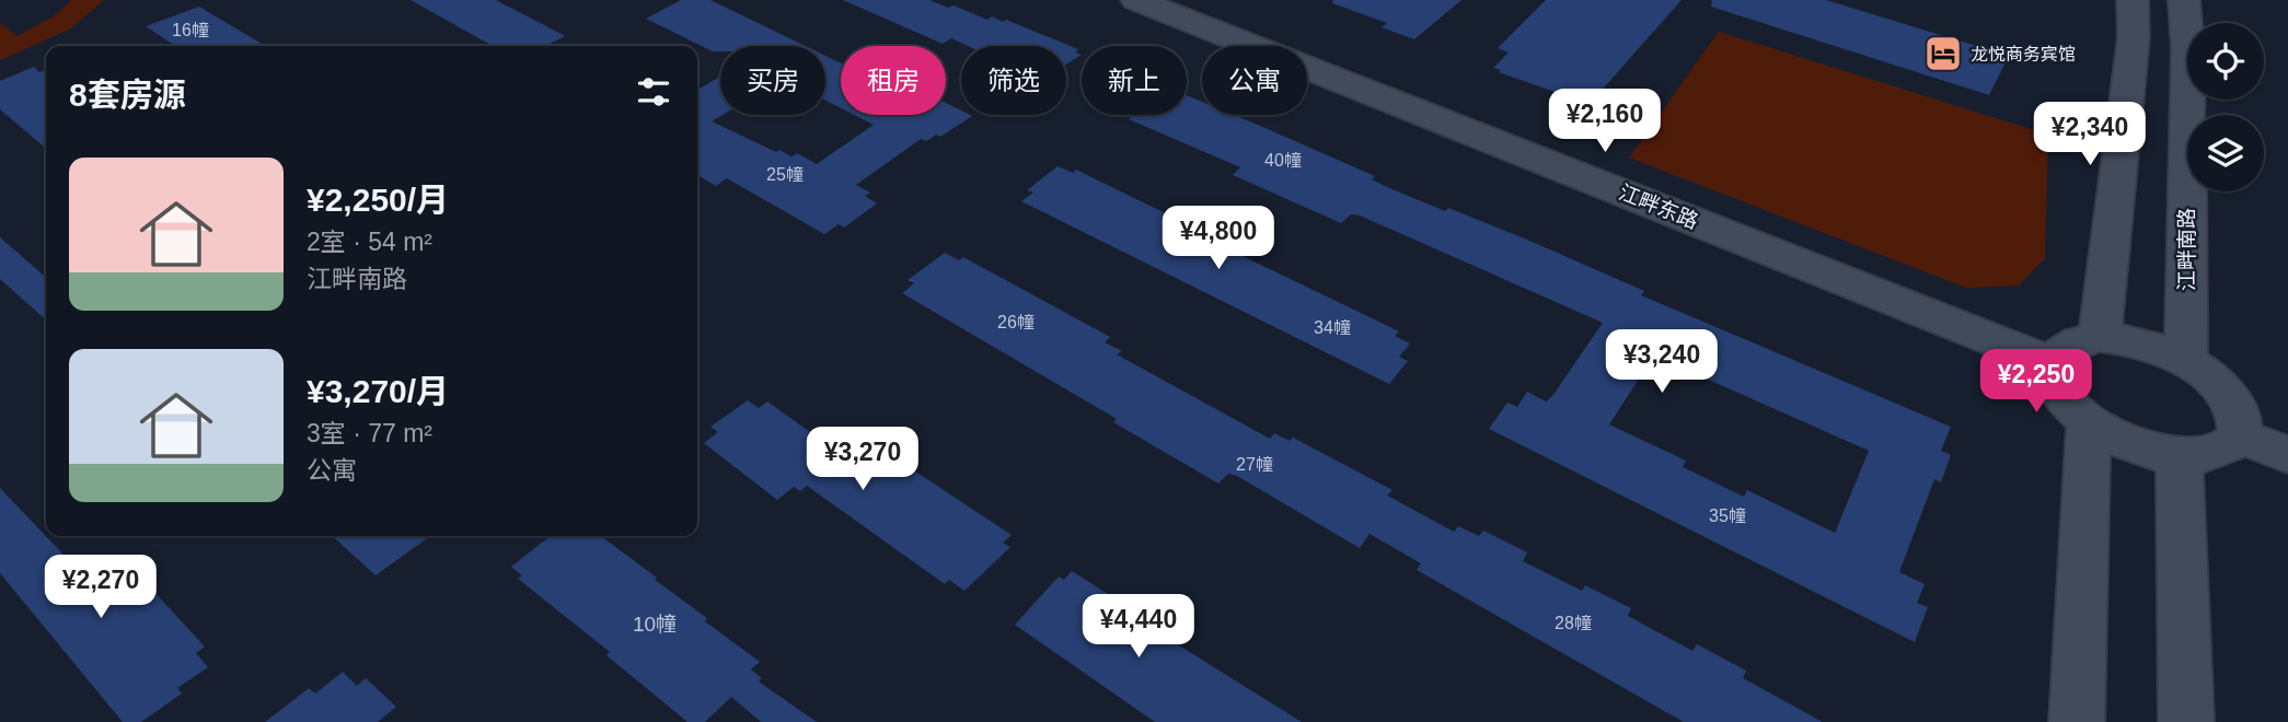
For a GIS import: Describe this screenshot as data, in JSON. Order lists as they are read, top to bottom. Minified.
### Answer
{"streets":{"street":["江畔东路","江畔南路"]},"places":{"hotel":["龙悦商务宾馆"]},"house_numbers":["16幢","40幢","25幢","26幢","34幢","27幢","35幢","28幢","10幢"],"page":{"chip":["买房","租房","筛选","新上","公寓"],"heading":"8套房源","price":["¥2,160","¥2,340","¥4,800","¥3,240","¥2,250","¥3,270","¥2,270","¥4,440"],"list":[{"name":"¥2,250/月","note":"2室 · 54 m² · 江畔南路"},{"name":"¥3,270/月","note":"3室 · 77 m² · 公寓"}]}}
